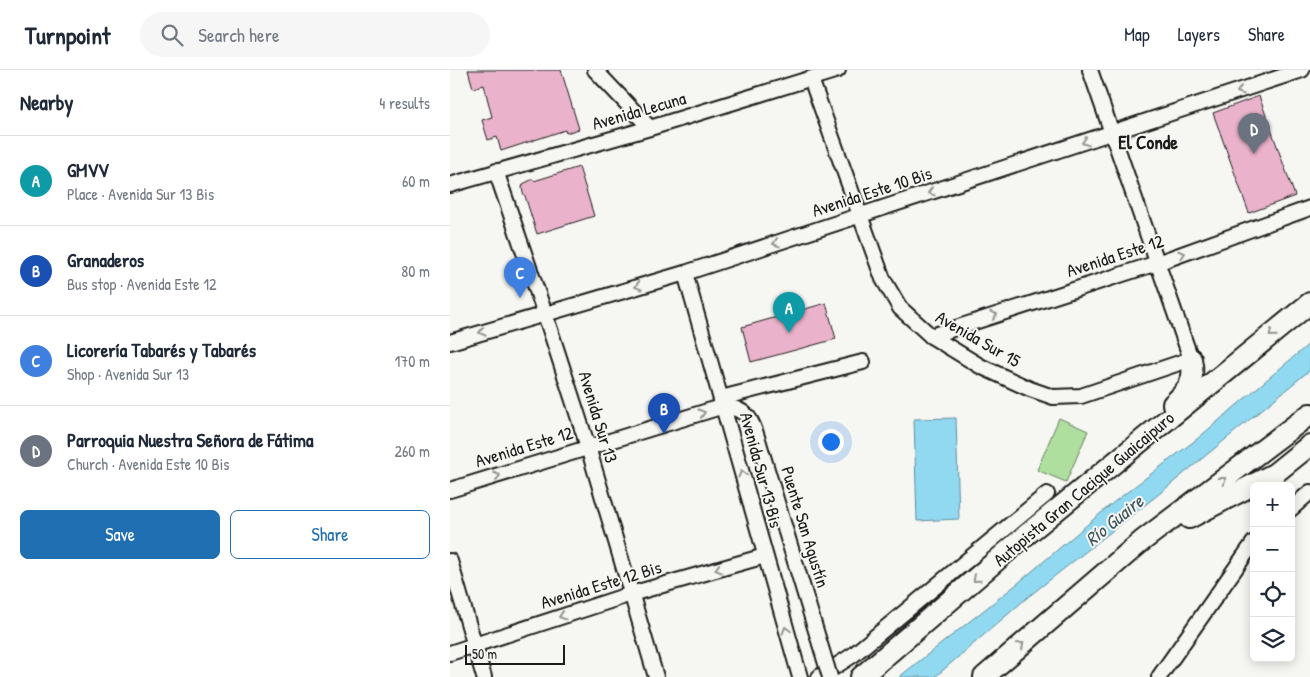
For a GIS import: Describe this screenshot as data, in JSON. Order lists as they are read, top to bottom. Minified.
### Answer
{"streets":{"highway":["Autopista Gran Cacique Guaicaipuro"],"street":["Avenida Lecuna","Avenida Este 10 Bis","Avenida Este 12","Avenida Sur 15","Avenida Sur 13","Avenida Sur 13 Bis","Puente San Agustín","Avenida Este 12 Bis"]},"crossings":[["Avenida Lecuna","Avenida Sur 15"],["Avenida Lecuna","Avenida Sur 13"],["Avenida Este 10 Bis","Avenida Sur 15"],["Avenida Este 10 Bis","Avenida Sur 13"],["Avenida Este 10 Bis","Avenida Sur 13 Bis"],["Avenida Este 12","Avenida Sur 15"],["Avenida Este 12","Avenida Sur 13"],["Avenida Este 12","Avenida Sur 13 Bis"],["Avenida Este 12","Puente San Agustín"],["Avenida Sur 13","Avenida Este 12 Bis"],["Avenida Sur 13 Bis","Puente San Agustín"],["Avenida Sur 13 Bis","Avenida Este 12 Bis"]],"one_way":["Avenida Este 10 Bis","Avenida Este 12","Avenida Sur 13 Bis","Avenida Este 12 Bis"],"districts":["El Conde"],"water":["Río Guaire"],"scale_bar":"50 m","page":{"header":"Turnpoint","search":"Search here","nav":["Map","Layers","Share"],"heading":["Nearby","4 results"],"pins":["D","C","A","B"],"list":[{"mark":"A","name":"GMVV","note":"Place · Avenida Sur 13 Bis","value":"60 m"},{"mark":"B","name":"Granaderos","note":"Bus stop · Avenida Este 12","value":"80 m"},{"mark":"C","name":"Licorería Tabarés y Tabarés","note":"Shop · Avenida Sur 13","value":"170 m"},{"mark":"D","name":"Parroquia Nuestra Señora de Fátima","note":"Church · Avenida Este 10 Bis","value":"260 m"}],"map_buttons":["+","−"],"buttons":["Save","Share"],"scale":"50 m"}}
